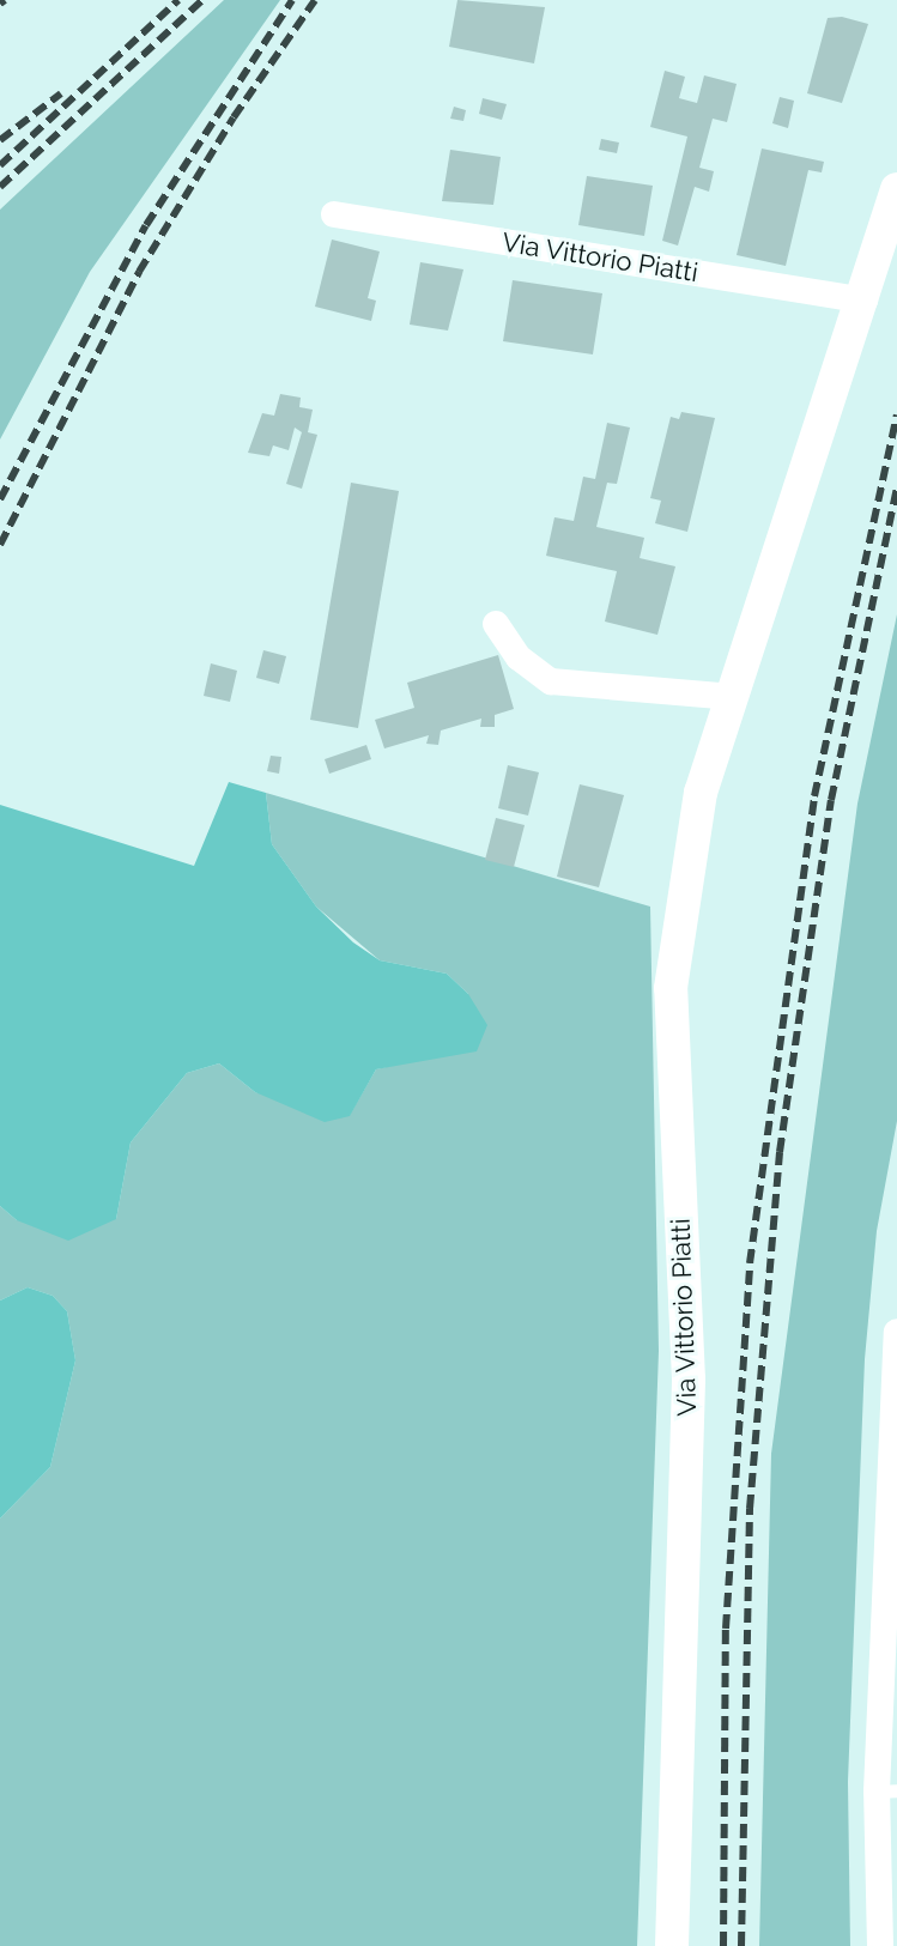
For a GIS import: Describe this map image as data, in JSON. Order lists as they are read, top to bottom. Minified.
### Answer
{"streets":{"street":["Via Vittorio Piatti"]}}
